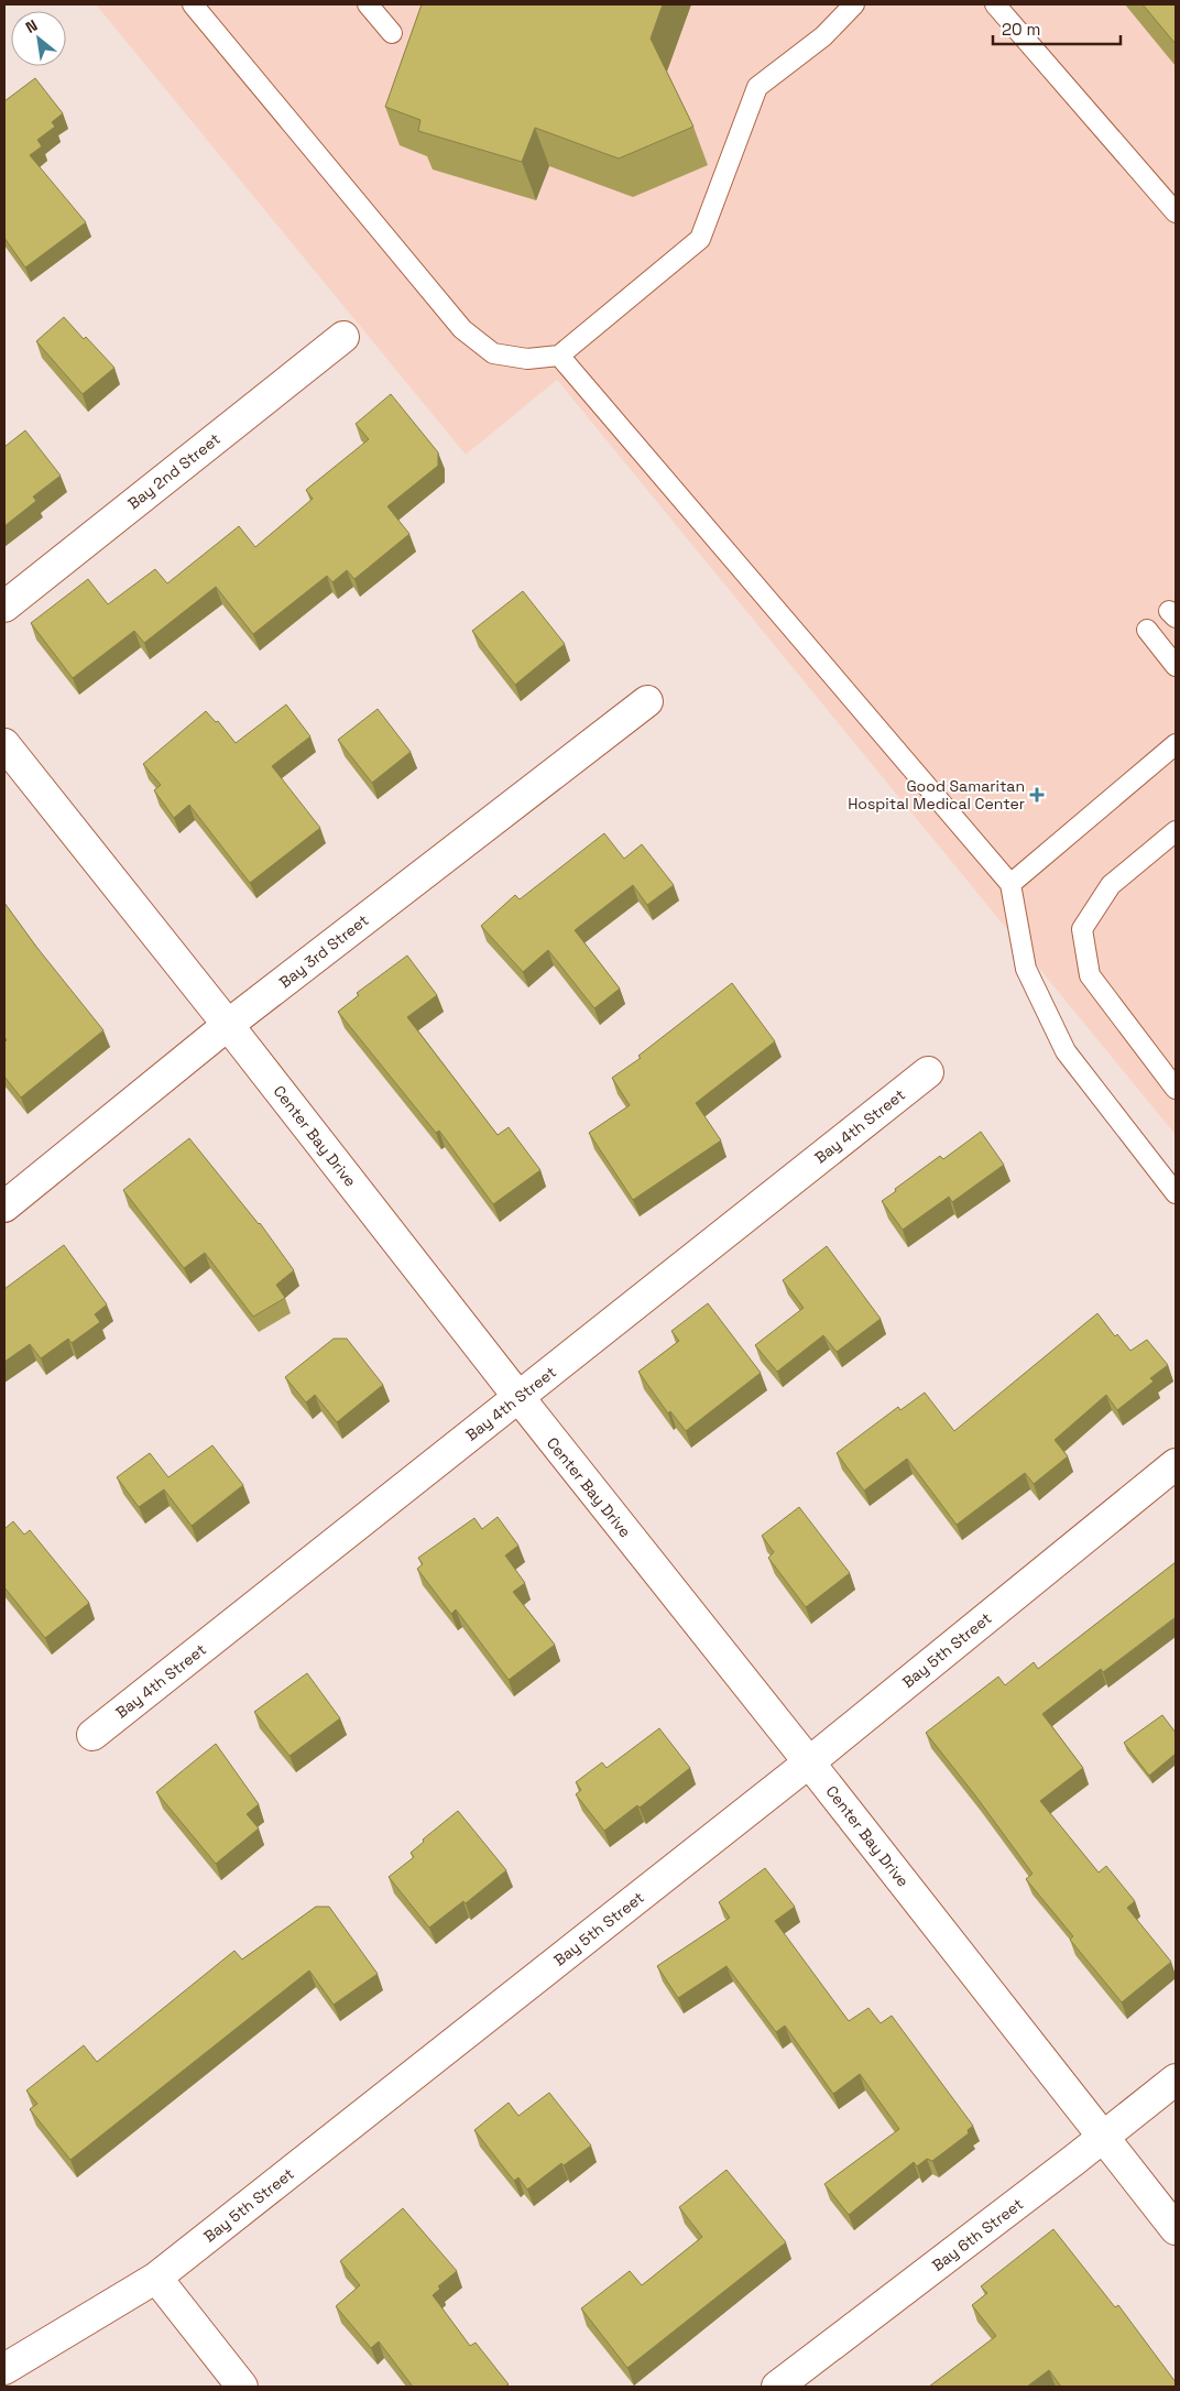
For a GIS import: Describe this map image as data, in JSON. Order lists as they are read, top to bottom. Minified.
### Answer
{"streets":{"street":["Bay 2nd Street","Bay 3rd Street","Bay 4th Street","Center Bay Drive","Bay 5th Street","Bay 6th Street"]},"crossings":[["Bay 3rd Street","Center Bay Drive"],["Bay 4th Street","Center Bay Drive"],["Center Bay Drive","Bay 5th Street"],["Center Bay Drive","Bay 6th Street"]],"places":{"health":["Good Samaritan Hospital Medical Center"]},"scale_bar":"20 m","north":"top left"}
